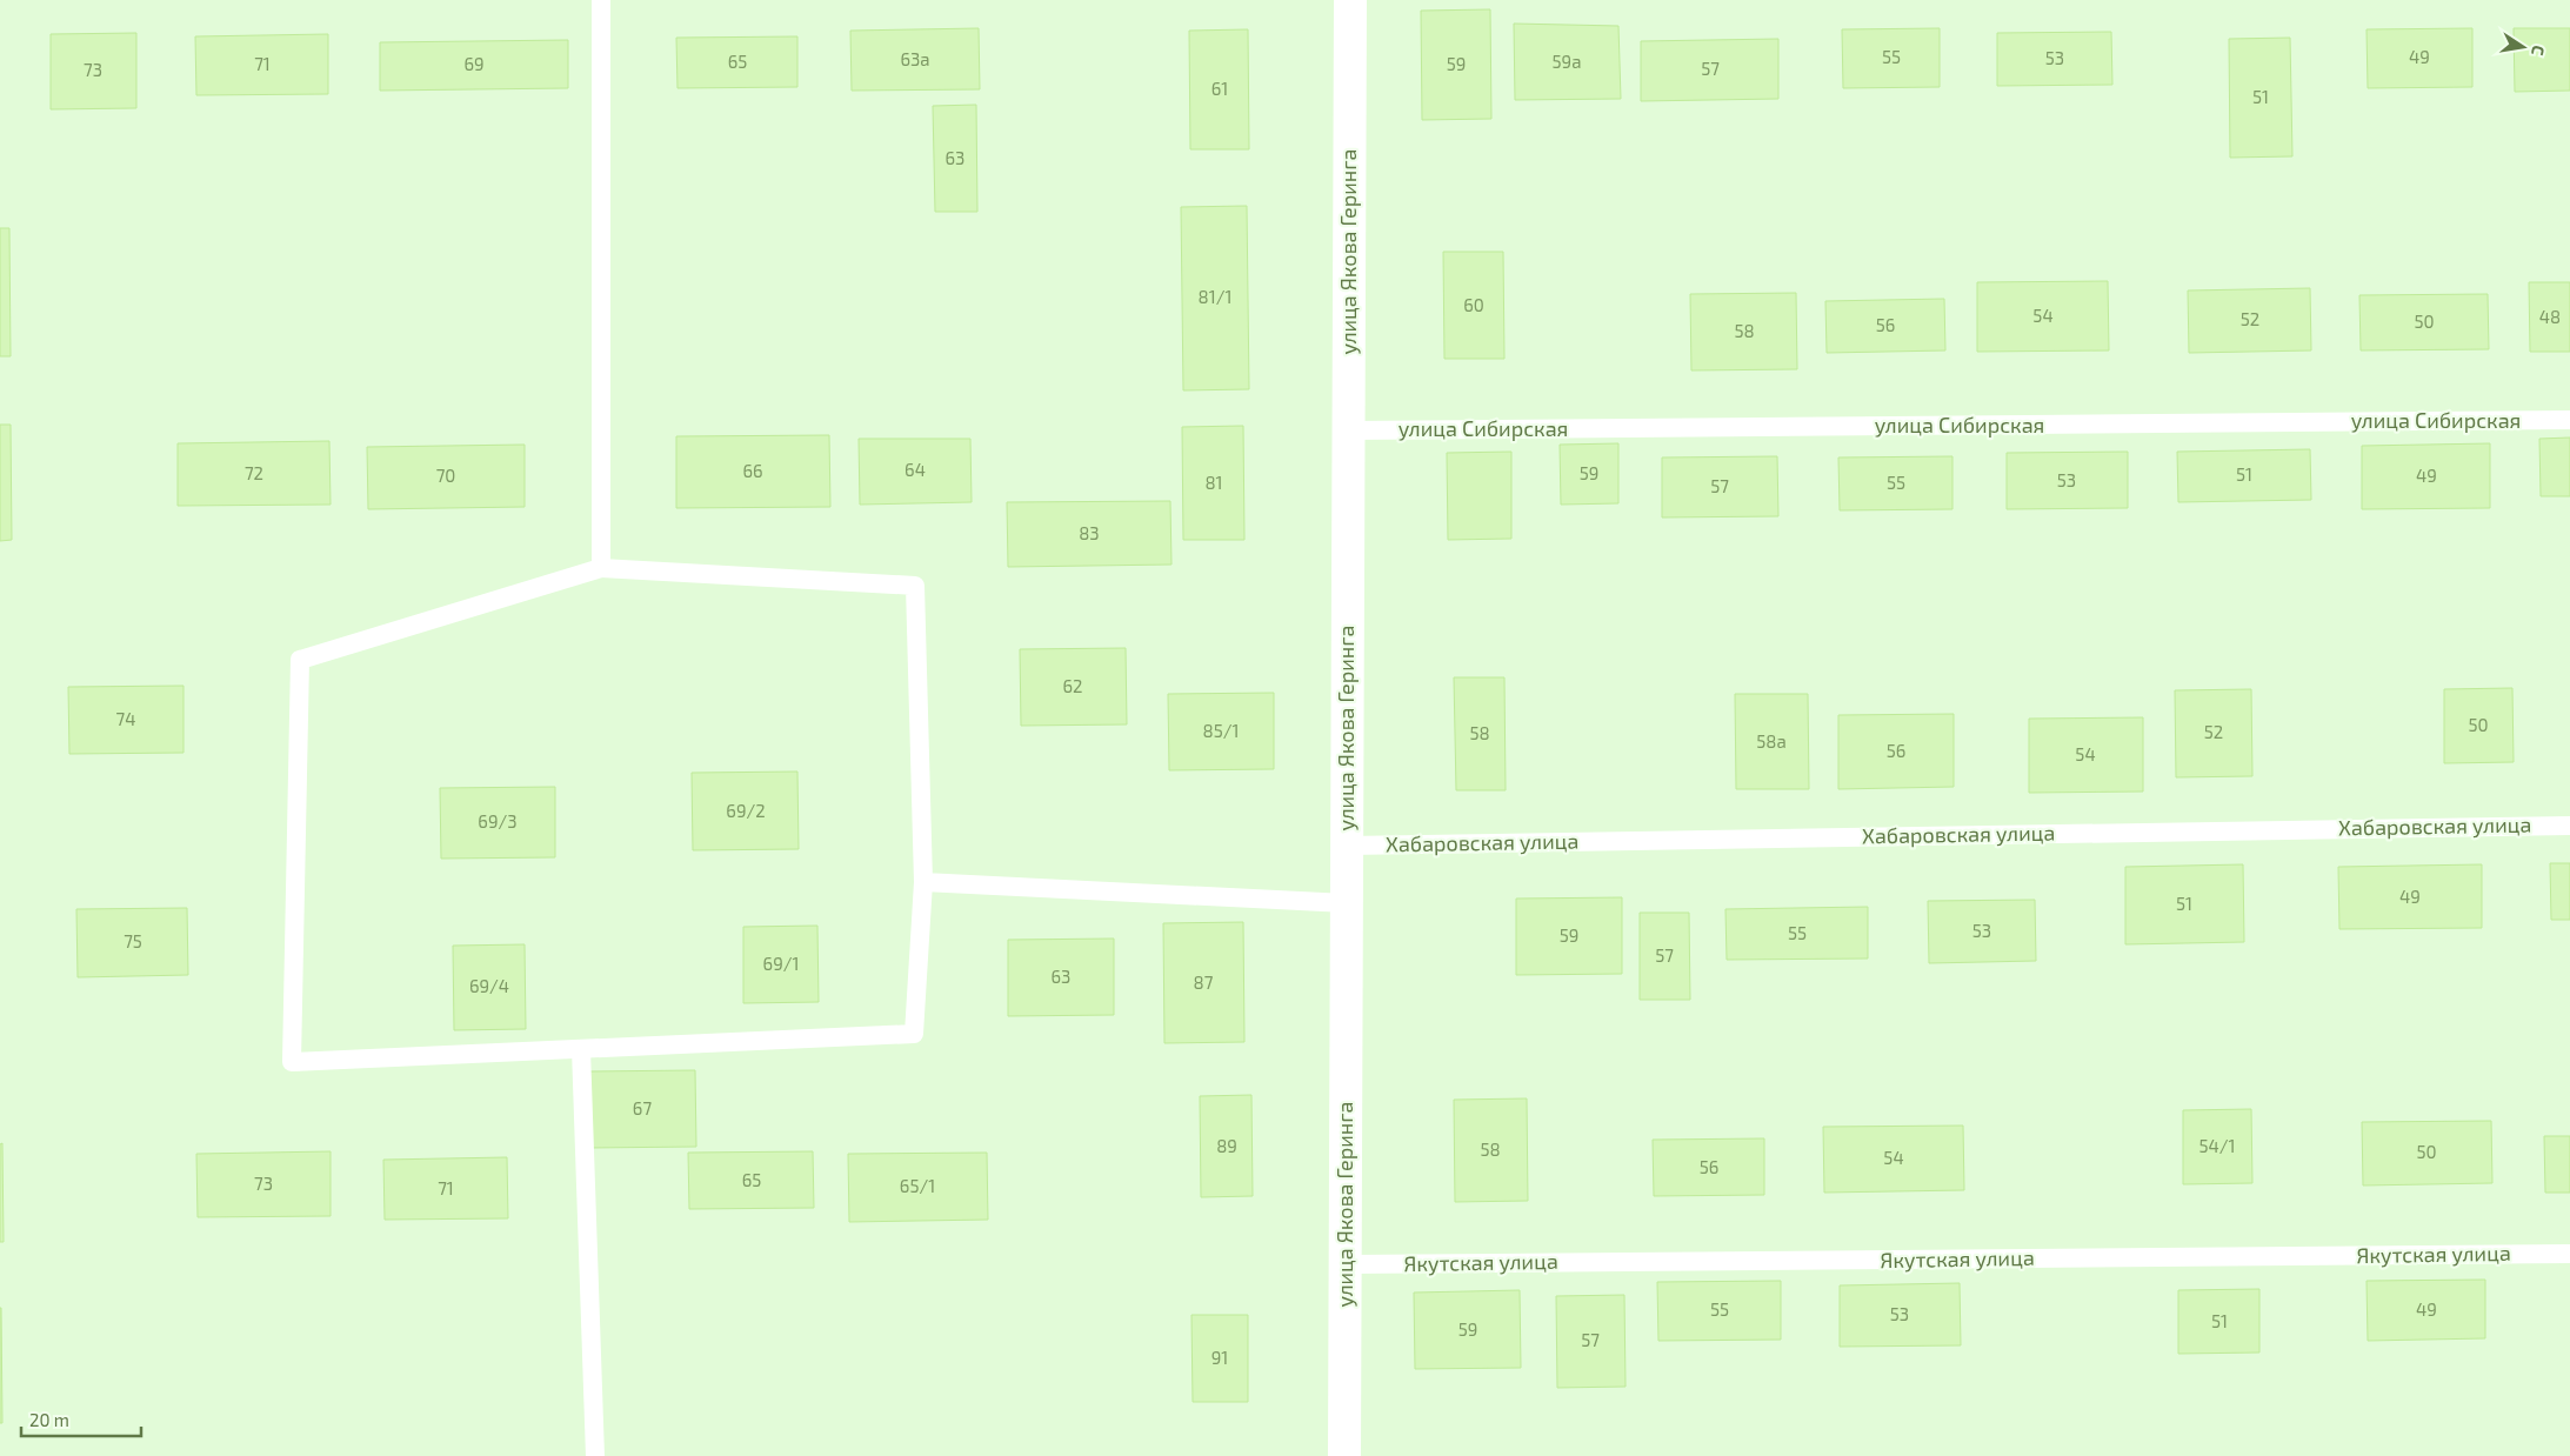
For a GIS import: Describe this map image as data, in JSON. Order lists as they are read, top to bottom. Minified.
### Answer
{"streets":{"street":["улица Якова Геринга"],"lane":["улица Сибирская","Хабаровская улица","Якутская улица"]},"crossings":[["улица Якова Геринга","улица Сибирская"],["улица Якова Геринга","Хабаровская улица"],["улица Якова Геринга","Якутская улица"]],"house_numbers":["55","49","53","63а","65","59а","71","69","59","57","73","61","51","63","81/1","60","54","48","52","50","56","58","64","66","72","59","51","70","49","53","81","55","57","83","62","74","50","85/1","52","58","58а","56","54","69/2","69/3","49","51","53","55","59","75","57","69/1","63","87","69/4","67","89","54/1","58","50","54","56","65","73","65/1","71","55","49","53","51","59","57","91"],"scale_bar":"20 m","north":"right"}
